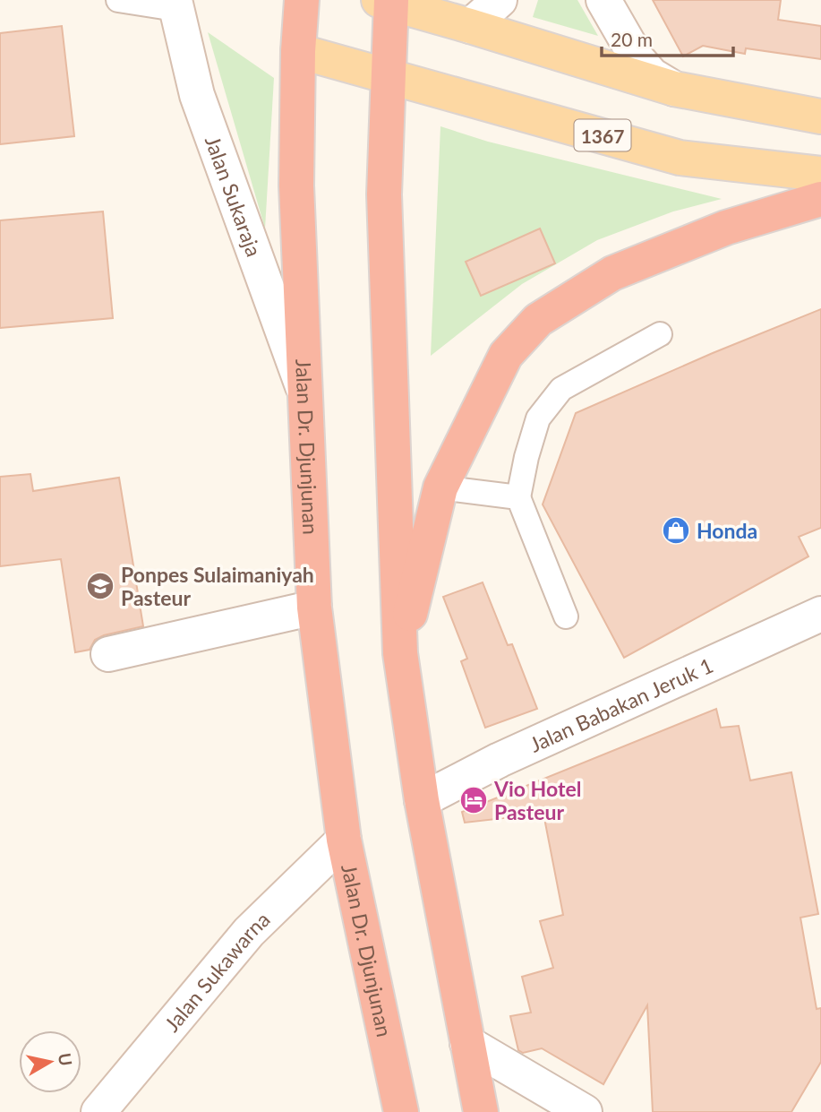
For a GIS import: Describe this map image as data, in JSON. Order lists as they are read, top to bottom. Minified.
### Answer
{"streets":{"highway":["Jalan Dr. Djunjunan"],"main road":["1367"],"street":["Jalan Sukaraja","Jalan Babakan Jeruk 1","Jalan Sukawarna"]},"crossings":[["1367","Jalan Dr. Djunjunan"],["Jalan Sukaraja","Jalan Dr. Djunjunan"],["Jalan Dr. Djunjunan","Jalan Sukawarna"]],"places":{"shop":["Honda"],"school or university":["Ponpes Sulaimaniyah Pasteur"],"hotel":["Vio Hotel Pasteur"]},"scale_bar":"20 m","north":"right"}
